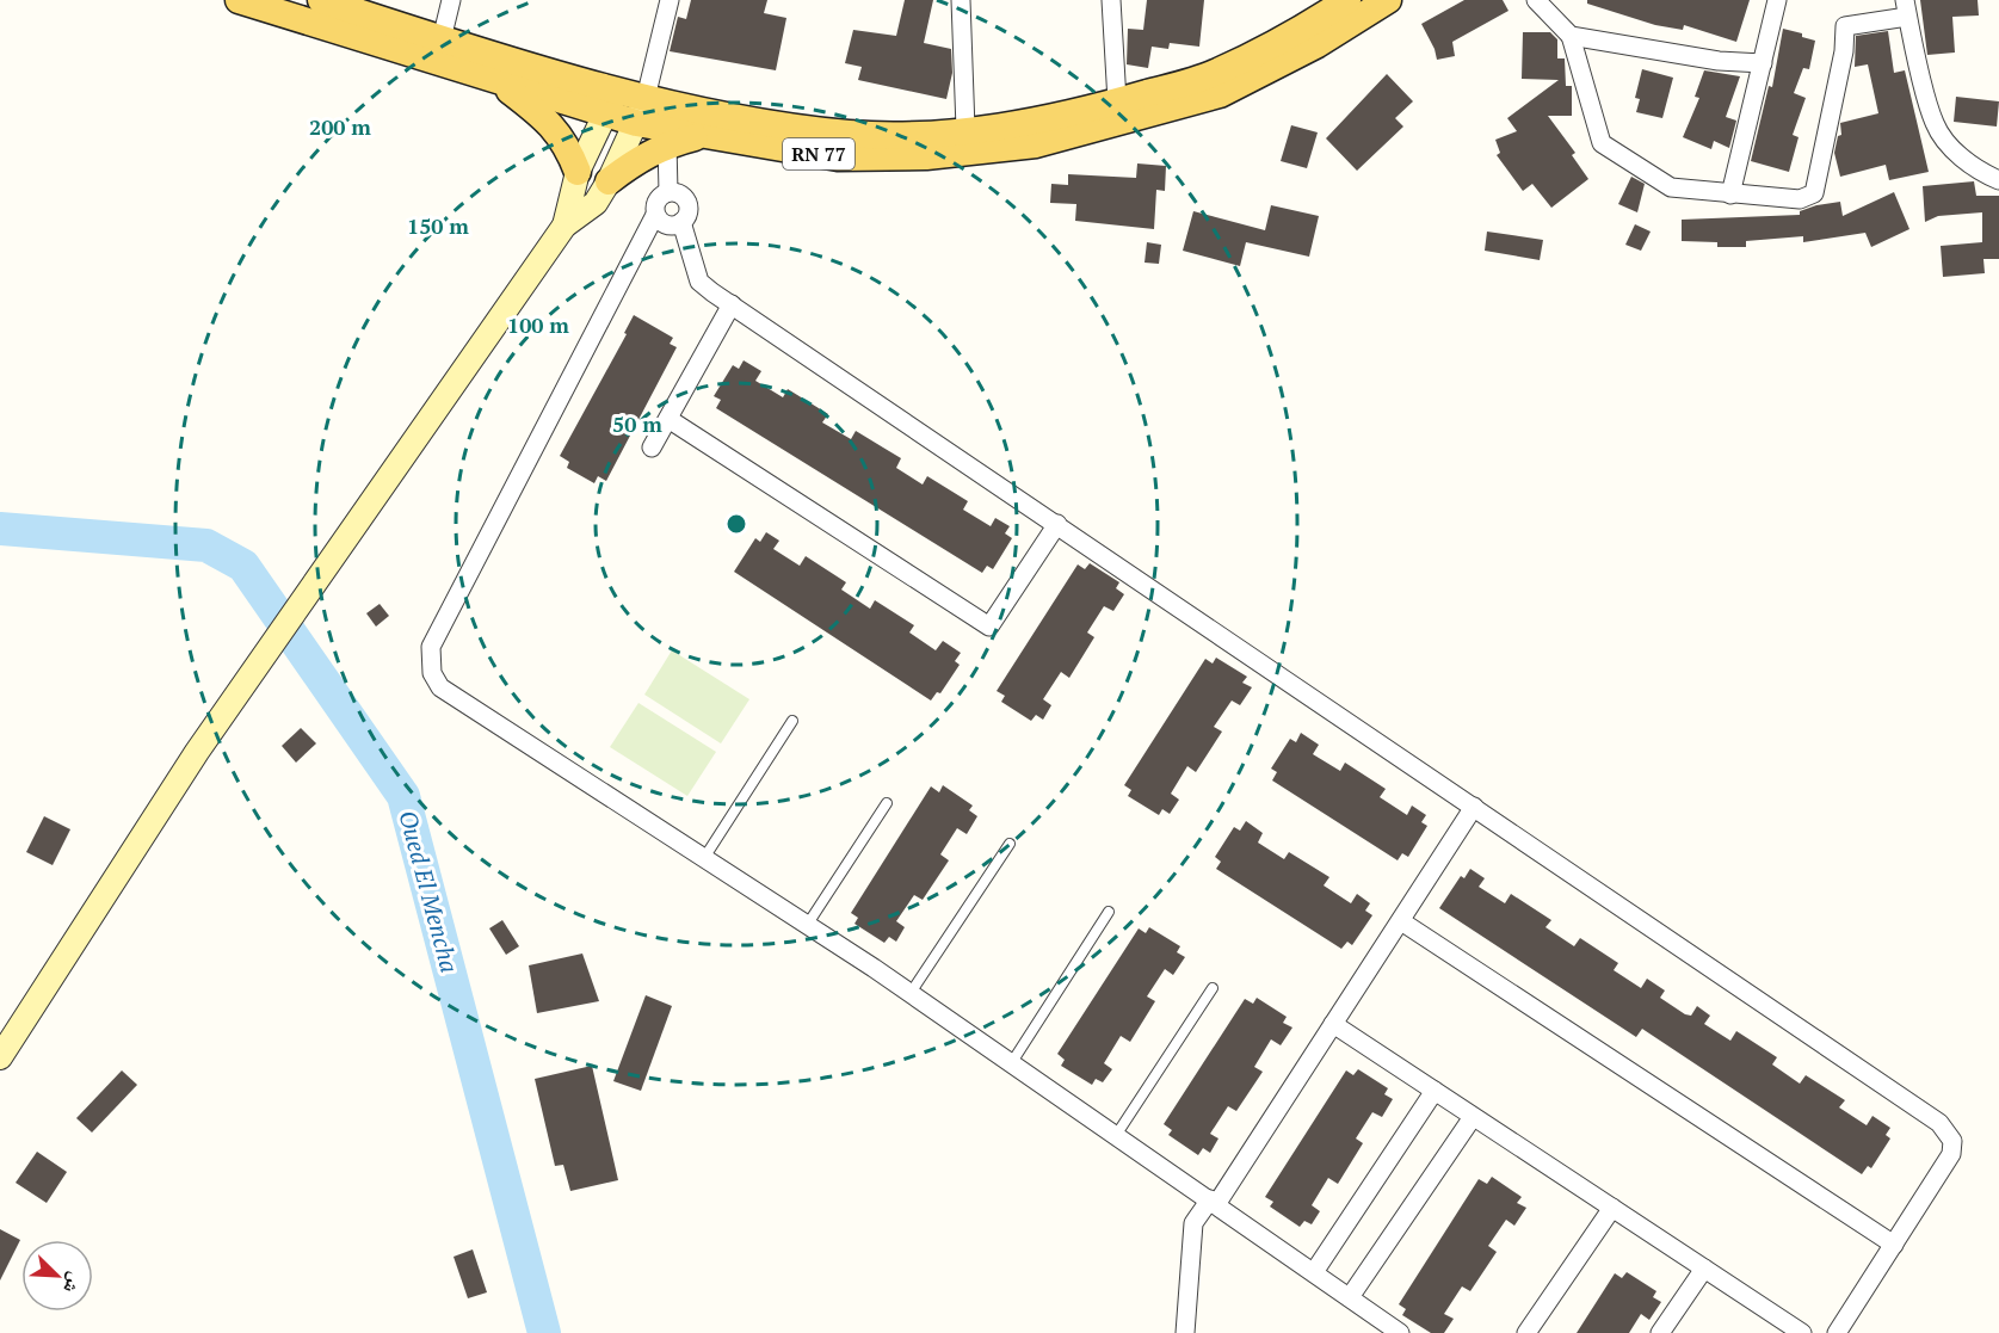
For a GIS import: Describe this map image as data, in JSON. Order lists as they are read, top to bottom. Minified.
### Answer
{"streets":{"main road":["RN 77"]},"water":["Oued El Mencha"],"north":"bottom right","rings":["200 m","150 m","100 m","50 m"]}
